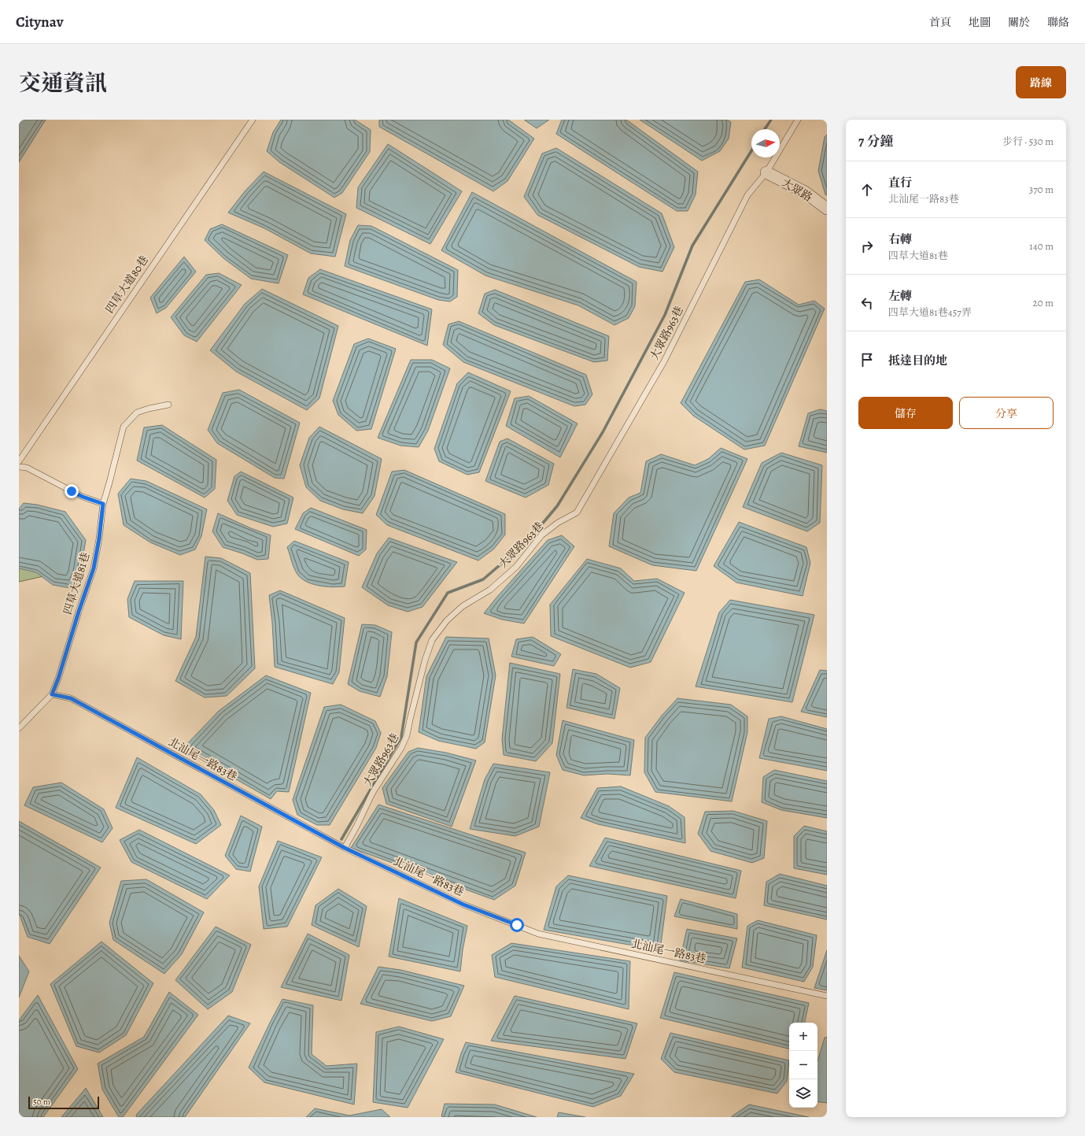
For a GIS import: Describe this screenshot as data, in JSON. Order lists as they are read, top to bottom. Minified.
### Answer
{"streets":{"street":["大眾路"],"lane":["四草大道80巷","大眾路963巷","四草大道81巷","北汕尾一路83巷"]},"crossings":[["大眾路","大眾路963巷"],["大眾路963巷","北汕尾一路83巷"],["四草大道81巷","北汕尾一路83巷"]],"scale_bar":"50 m","north":"right","page":{"header":"Citynav","nav":["首頁","地圖","關於","聯絡"],"title":"交通資訊","buttons":["路線",["儲存","分享"]],"heading":["7 分鐘","步行 · 530 m"],"list":[["直行","北汕尾一路83巷","370 m"],["右轉","四草大道81巷","140 m"],["左轉","四草大道81巷457弄","20 m"],"抵達目的地"],"map_buttons":["+","−"],"scale":"50 m"}}
